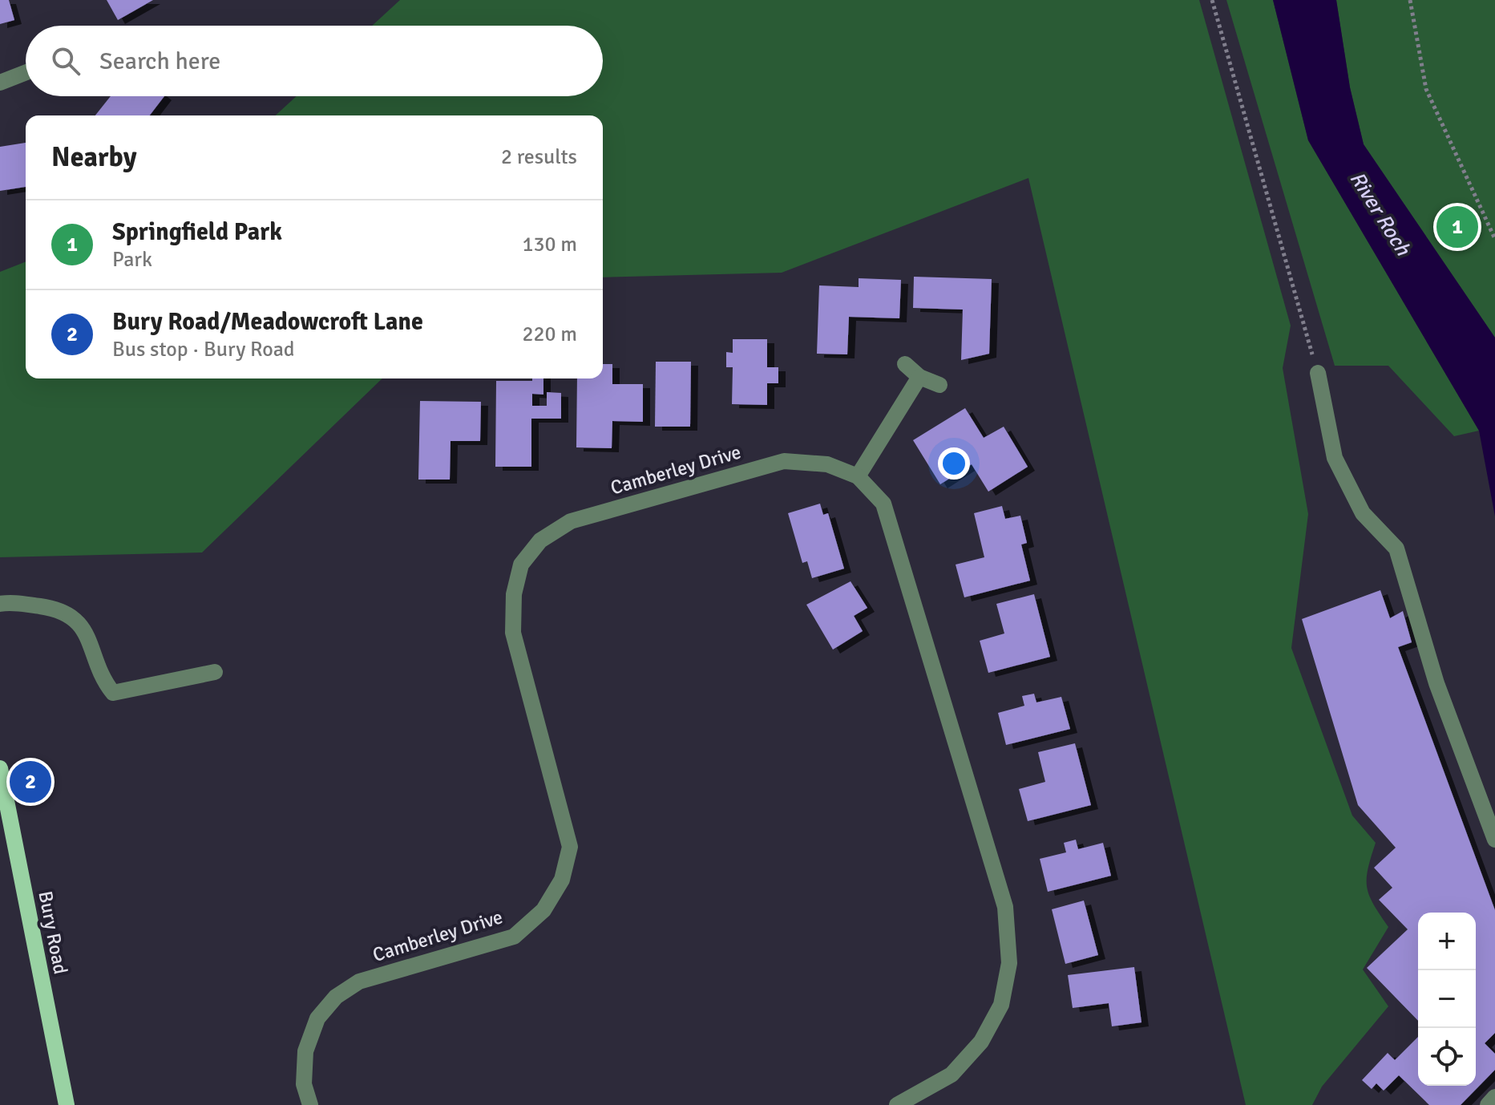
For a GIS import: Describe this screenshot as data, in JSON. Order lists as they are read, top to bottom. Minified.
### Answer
{"streets":{"main road":["Bury Road"],"street":["Camberley Drive"]},"water":["River Roch"],"page":{"search":"Search here","heading":["Nearby","2 results"],"list":[{"mark":"1","name":"Springfield Park","note":"Park","value":"130 m"},{"mark":"2","name":"Bury Road/Meadowcroft Lane","note":"Bus stop · Bury Road","value":"220 m"}],"pins":["1","2"],"map_buttons":["+","−"]}}
